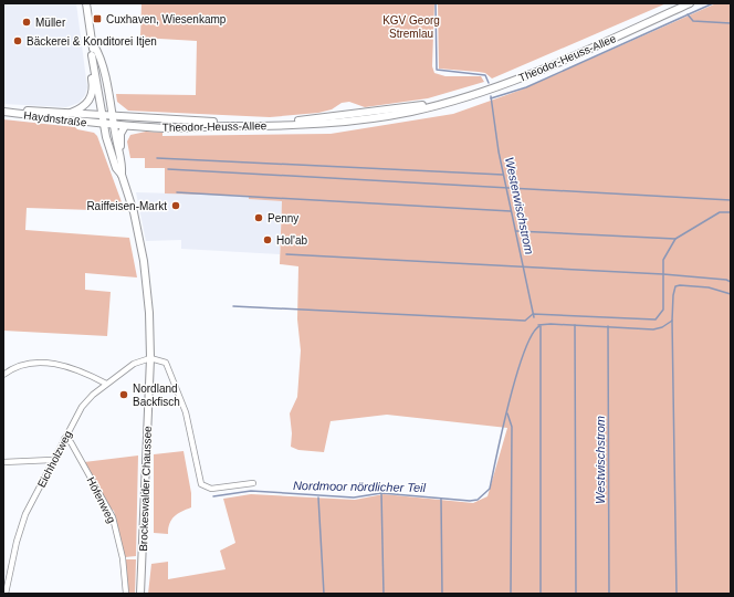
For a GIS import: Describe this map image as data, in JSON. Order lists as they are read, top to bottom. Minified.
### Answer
{"streets":{"street":["Theodor-Heuss-Allee","Haydnstraße","Eichholzweg","Brockeswalder Chaussee","Höfenweg"]},"crossings":[["Theodor-Heuss-Allee","Haydnstraße"],["Theodor-Heuss-Allee","Brockeswalder Chaussee"],["Haydnstraße","Brockeswalder Chaussee"],["Eichholzweg","Brockeswalder Chaussee"],["Eichholzweg","Höfenweg"]],"water":["Westerwischstrom","Westwischstrom","Nordmoor nördlicher Teil"],"parks":["KGV Georg Stremlau"],"places":{"transit":["Cuxhaven, Wiesenkamp"],"other":["Müller","Bäckerei & Konditorei Itjen","Raiffeisen-Markt","Penny","Hol'ab","Nordland Backfisch"]}}
